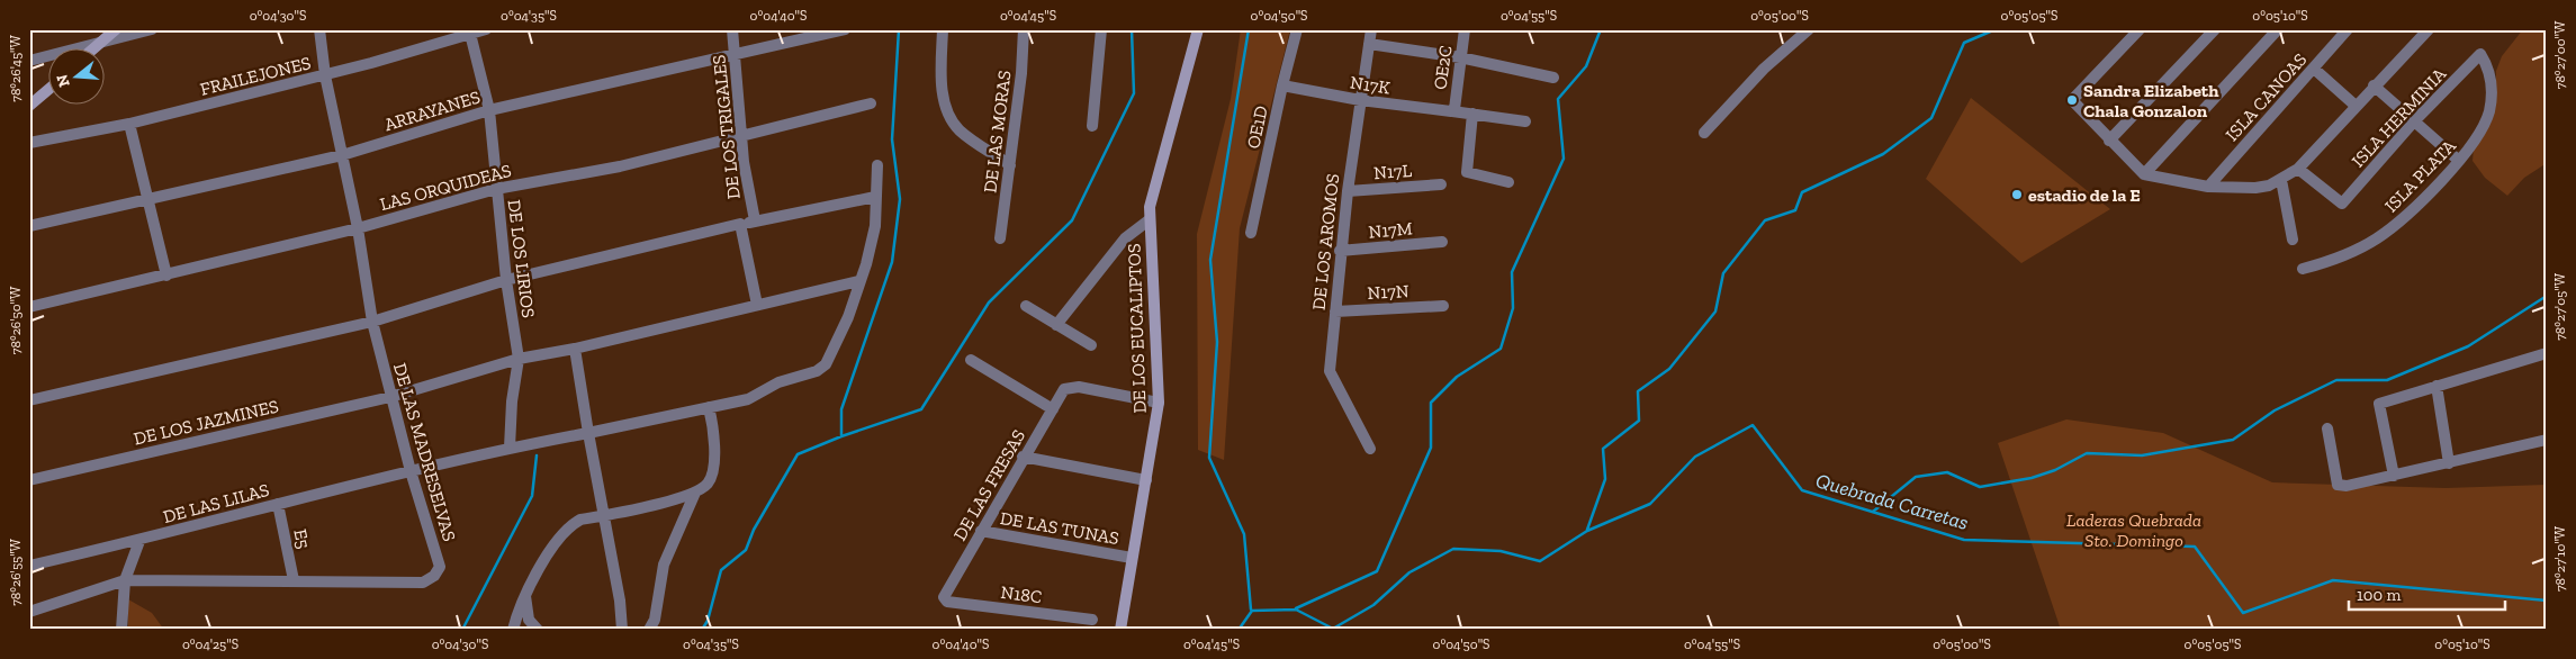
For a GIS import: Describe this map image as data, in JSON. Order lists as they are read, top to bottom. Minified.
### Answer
{"streets":{"street":["OE2C","FRAILEJONES","N17K","ISLA CANOAS","ARRAYANES","ISLA HERMINIA","DE LOS TRIGALES","OE1D","DE LAS MORAS","N17L","ISLA PLATA","LAS ORQUIDEAS","N17M","DE LOS AROMOS","DE LOS LIRIOS","N17N","DE LOS EUCALIPTOS","DE LOS JAZMINES","DE LAS MADRESELVAS","DE LAS FRESAS","DE LAS LILAS","DE LAS TUNAS","E5","N18C"]},"crossings":[["OE2C","N17K"],["FRAILEJONES","DE LOS LIRIOS"],["FRAILEJONES","DE LAS MADRESELVAS"],["N17K","OE1D"],["N17K","DE LOS AROMOS"],["ARRAYANES","DE LOS TRIGALES"],["ARRAYANES","DE LOS LIRIOS"],["ARRAYANES","DE LAS MADRESELVAS"],["ISLA HERMINIA","ISLA PLATA"],["DE LOS TRIGALES","LAS ORQUIDEAS"],["N17L","DE LOS AROMOS"],["LAS ORQUIDEAS","DE LOS LIRIOS"],["LAS ORQUIDEAS","DE LAS MADRESELVAS"],["N17M","DE LOS AROMOS"],["DE LOS AROMOS","N17N"],["DE LOS LIRIOS","DE LOS JAZMINES"],["DE LOS EUCALIPTOS","DE LAS FRESAS"],["DE LOS EUCALIPTOS","DE LAS TUNAS"],["DE LOS JAZMINES","DE LAS MADRESELVAS"],["DE LAS MADRESELVAS","DE LAS LILAS"],["DE LAS MADRESELVAS","E5"],["DE LAS FRESAS","DE LAS TUNAS"],["DE LAS FRESAS","N18C"],["DE LAS LILAS","E5"]],"water":["Quebrada Carretas"],"parks":["Laderas Quebrada Sto. Domingo"],"places":["Sandra Elizabeth Chala Gonzalon","estadio de la E"],"scale_bar":"100 m","north":"left","coordinates":["0°04'30\"S","0°04'35\"S","0°04'40\"S","0°04'45\"S","0°04'50\"S","0°04'55\"S","0°05'00\"S","0°05'05\"S","0°05'10\"S","78°27'00\"W","78°26'45\"W","78°27'05\"W","78°26'50\"W","78°27'10\"W","78°26'55\"W","0°04'25\"S"]}
